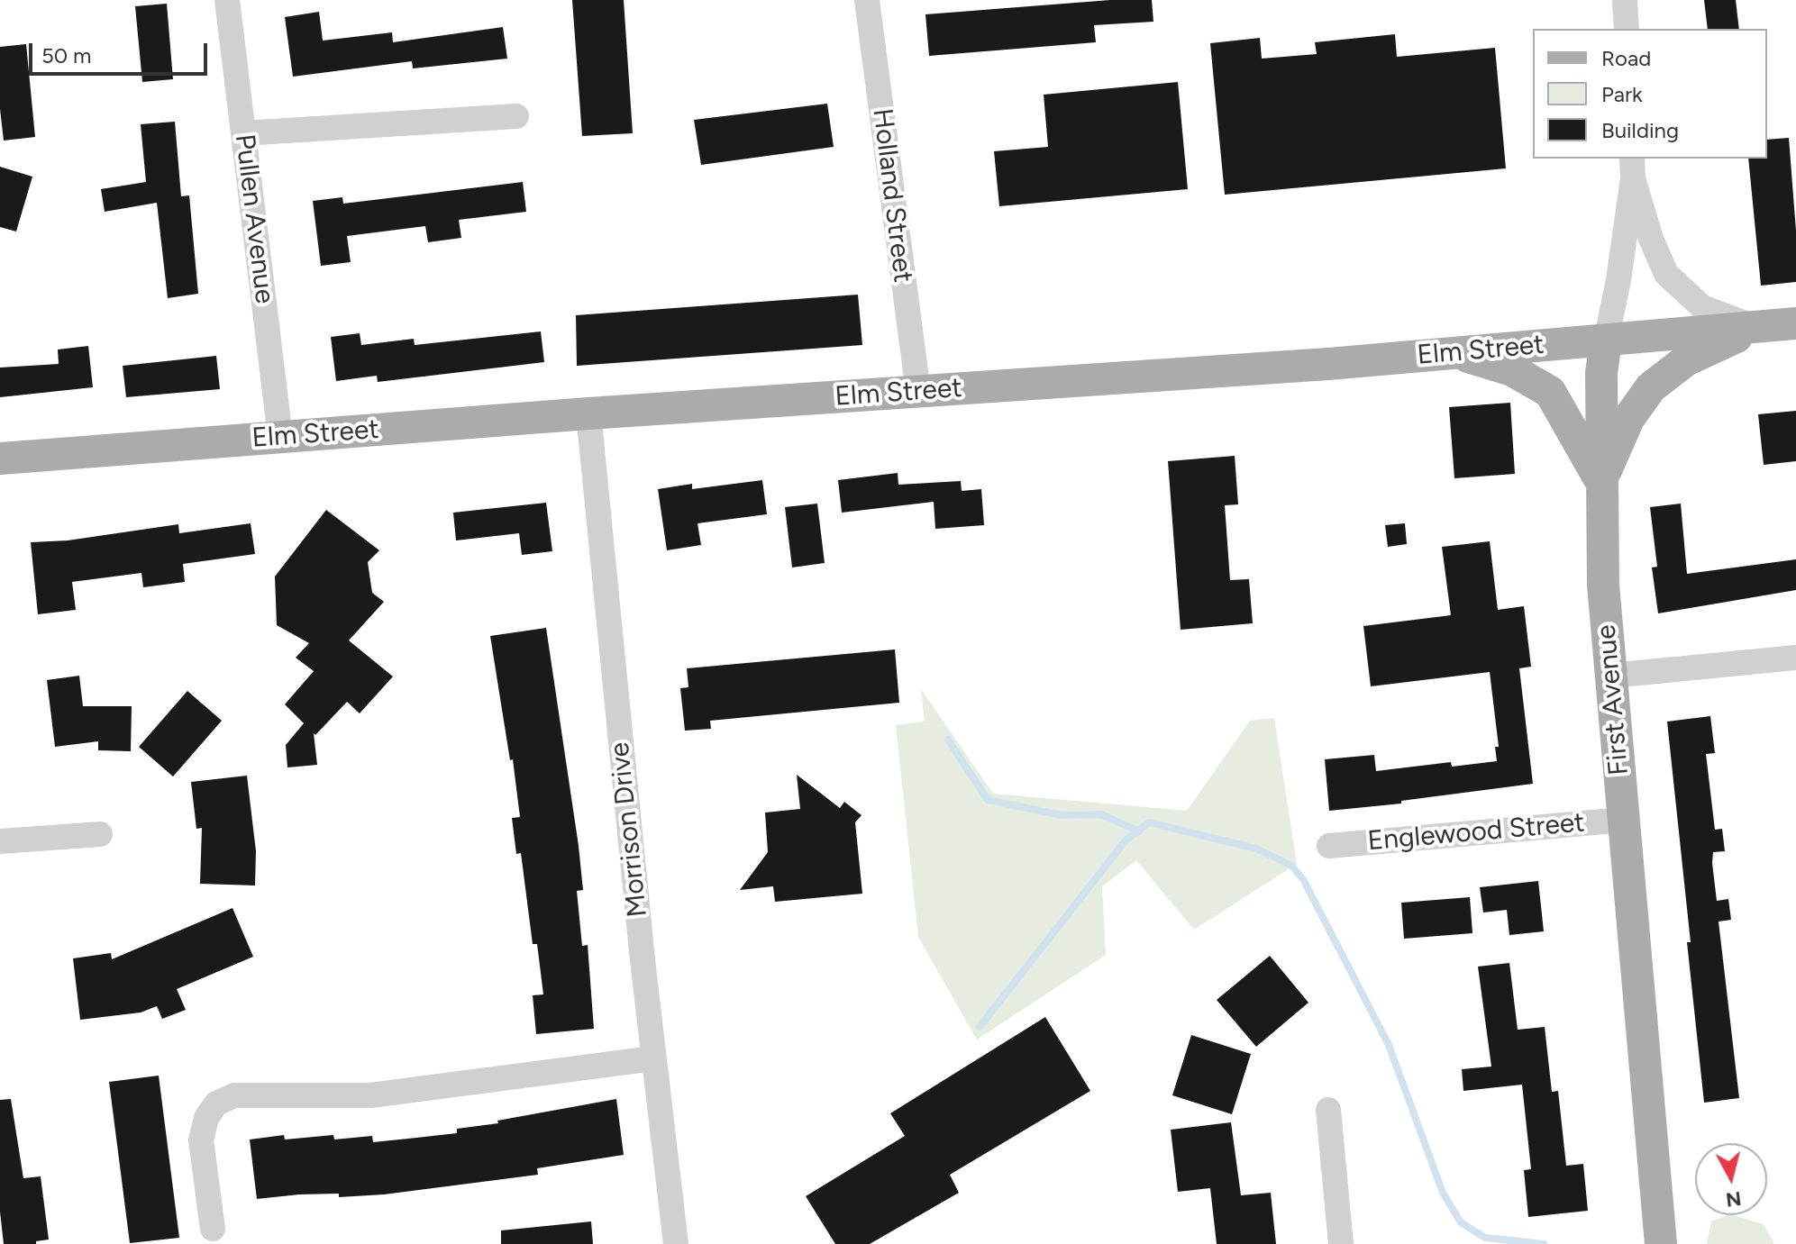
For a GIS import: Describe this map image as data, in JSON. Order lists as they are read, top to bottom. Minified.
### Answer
{"streets":{"main road":["Elm Street","First Avenue"],"street":["Holland Street","Pullen Avenue","Morrison Drive","Englewood Street"]},"crossings":[["Holland Street","Elm Street"],["Pullen Avenue","Elm Street"],["Elm Street","First Avenue"],["Elm Street","Morrison Drive"],["First Avenue","Englewood Street"]],"legend":["Road","Park","Building"],"scale_bar":"50 m","north":"bottom"}
